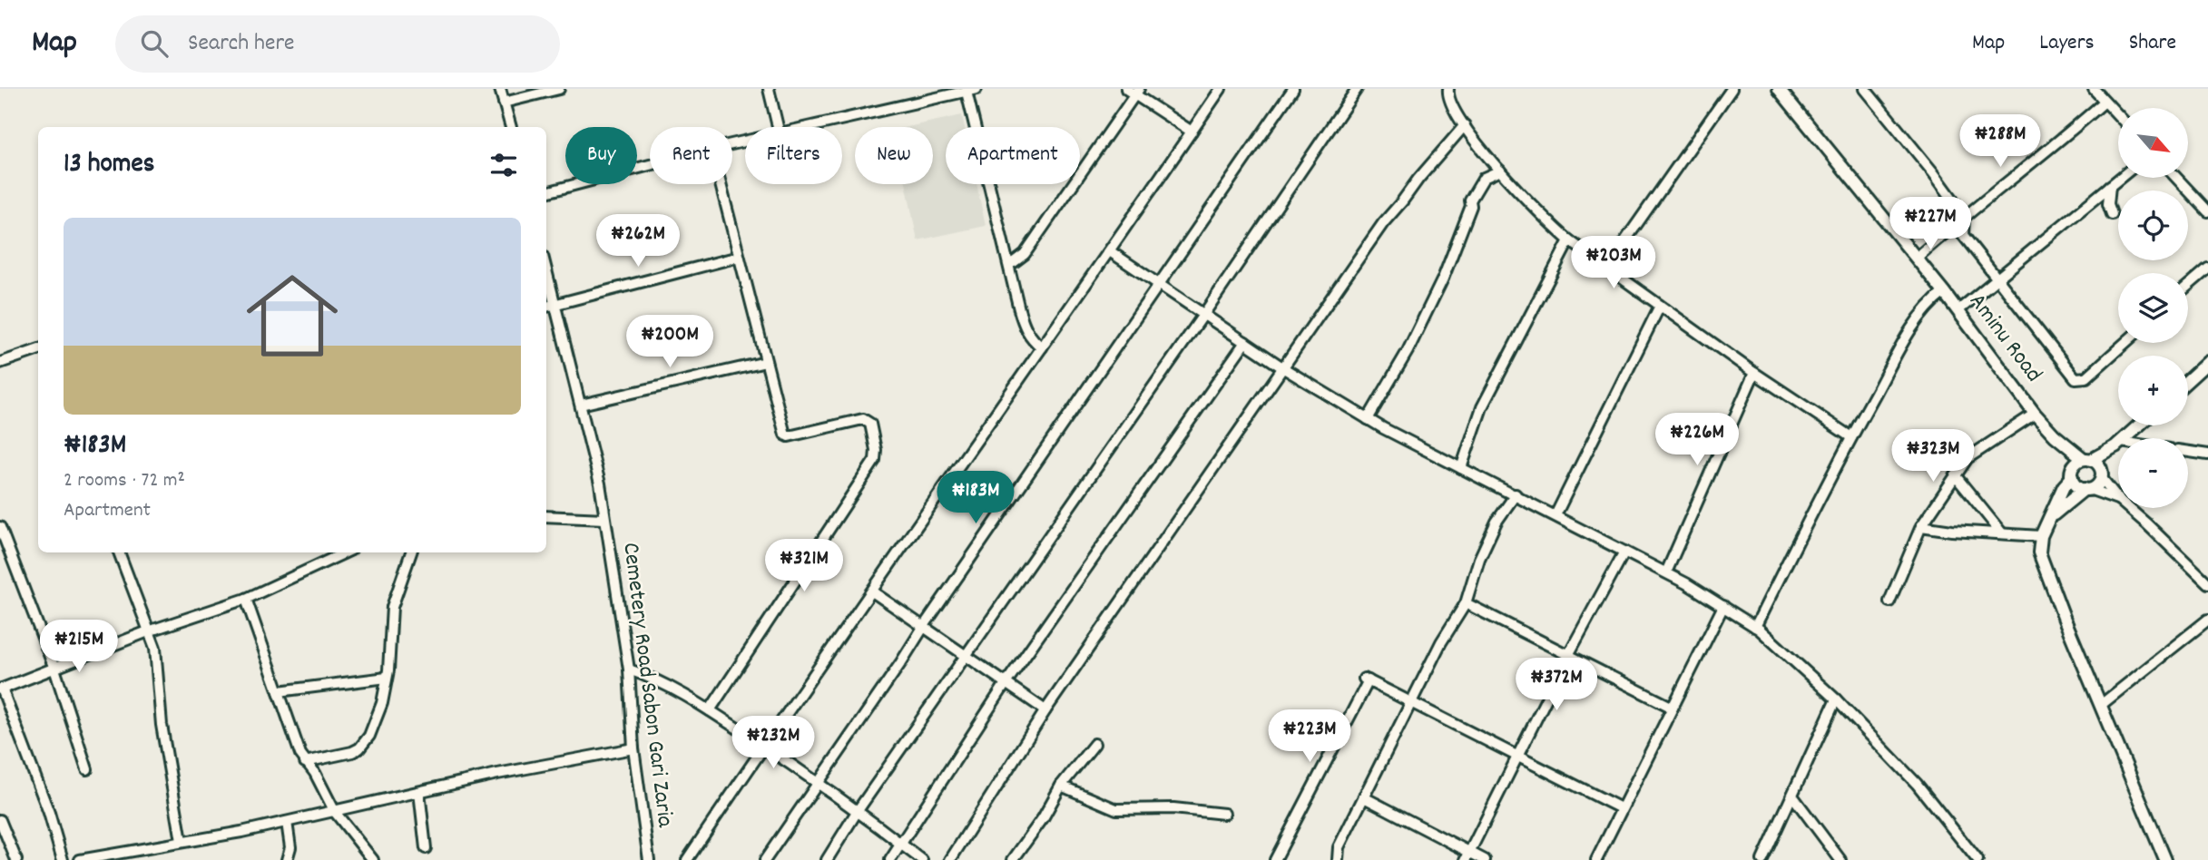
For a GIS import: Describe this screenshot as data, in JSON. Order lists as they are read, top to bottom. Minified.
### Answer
{"streets":{"street":["Aminu Road","Cemetery Road Sabon Gari Zaria"]},"north":"bottom right","page":{"header":"Map","search":"Search here","nav":["Map","Layers","Share"],"map_buttons":["+","−"],"price":["₦288M","₦227M","₦262M","₦203M","₦200M","₦226M","₦323M","₦183M","₦321M","₦215M","₦372M","₦223M","₦232M"],"chip":["Buy","Rent","Filters","New","Apartment"],"heading":"13 homes","list":[{"name":"₦183M","note":"2 rooms · 72 m² · Apartment"}]}}
